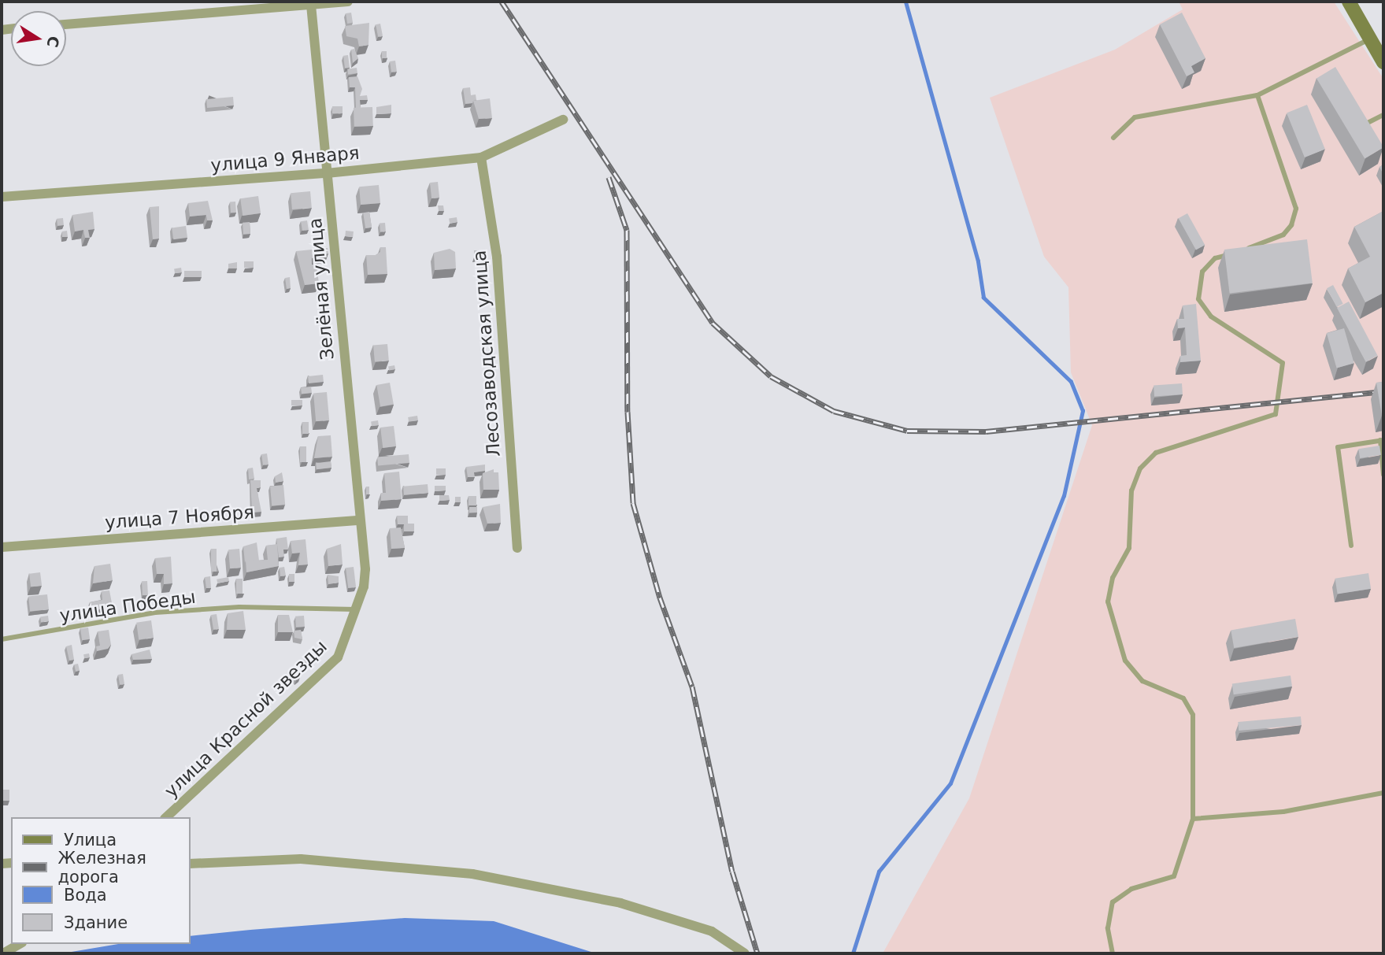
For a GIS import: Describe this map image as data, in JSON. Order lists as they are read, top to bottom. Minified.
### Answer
{"streets":{"street":["улица 9 Января","Зелёная улица","Лесозаводская улица","улица 7 Ноября","улица Красной звезды"],"lane":["улица Победы"]},"crossings":[["улица 9 Января","Зелёная улица"],["улица 9 Января","Лесозаводская улица"],["Зелёная улица","улица 7 Ноября"],["Зелёная улица","улица Красной звезды"],["улица Победы","улица Красной звезды"]],"legend":["Улица","Железная дорога","Вода","Здание"],"north":"right"}
